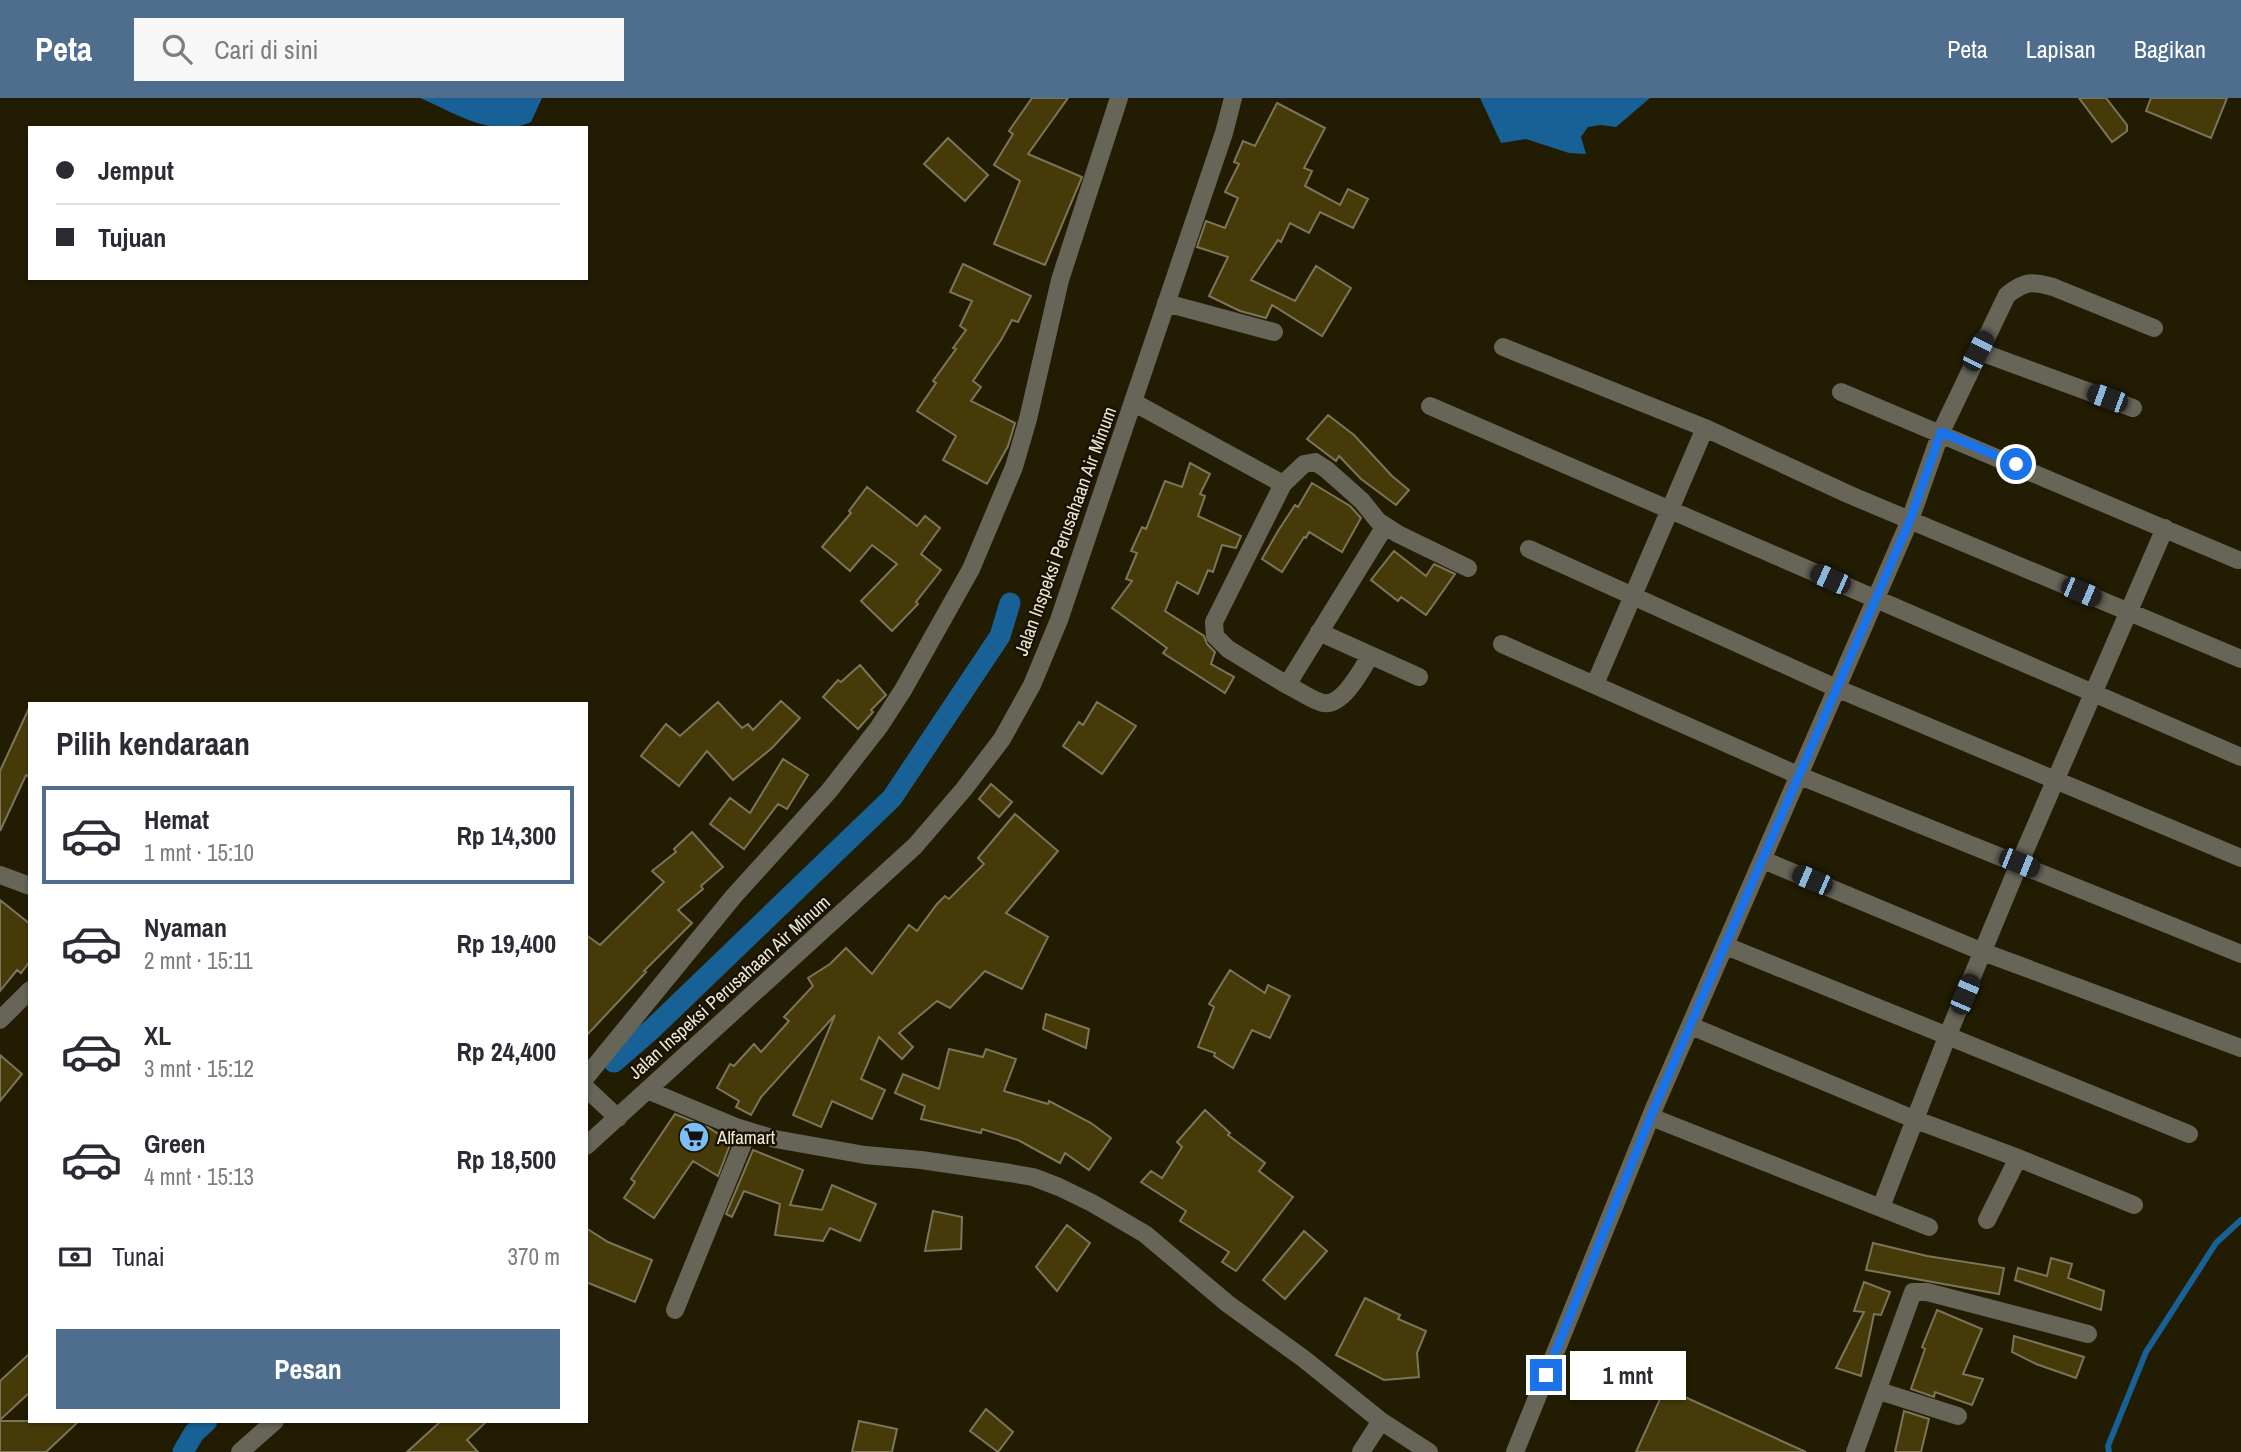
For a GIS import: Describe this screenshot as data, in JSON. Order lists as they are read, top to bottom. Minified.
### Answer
{"streets":{"street":["Jalan Inspeksi Perusahaan Air Minum"]},"places":{"supermarket":["Alfamart"]},"page":{"header":"Peta","search":"Cari di sini","nav":["Peta","Lapisan","Bagikan"],"banner":["Jemput","Tujuan"],"heading":"Pilih kendaraan","list":[{"name":"Hemat","note":"1 mnt · 15:10","value":"Rp 14,300"},{"name":"Nyaman","note":"2 mnt · 15:11","value":"Rp 19,400"},{"name":"XL","note":"3 mnt · 15:12","value":"Rp 24,400"},{"name":"Green","note":"4 mnt · 15:13","value":"Rp 18,500"}],"pay":["Tunai","370 m"],"buttons":"Pesan","bubble":"1 mnt"}}
